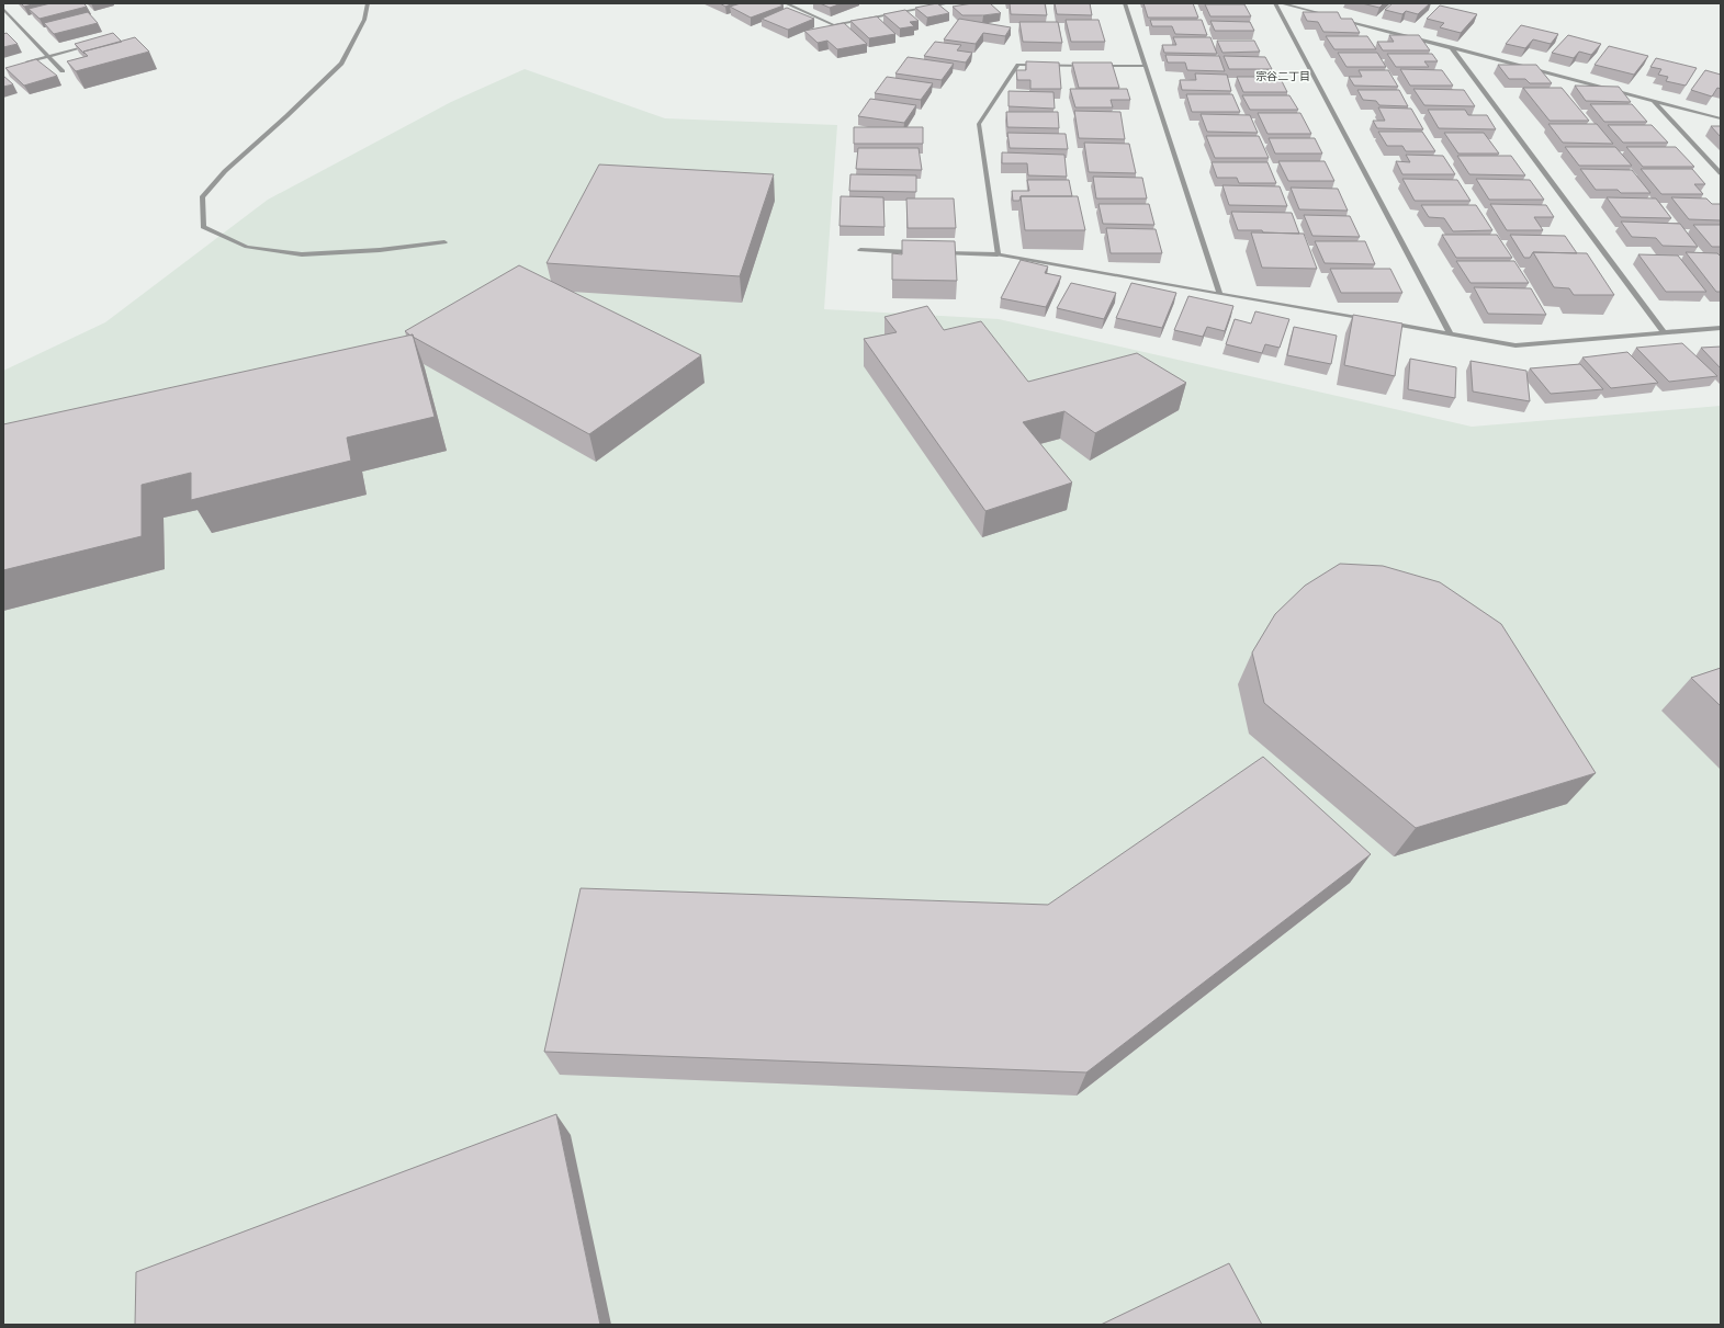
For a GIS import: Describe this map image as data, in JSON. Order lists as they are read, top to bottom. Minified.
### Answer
{"districts":["宗谷二丁目"]}
